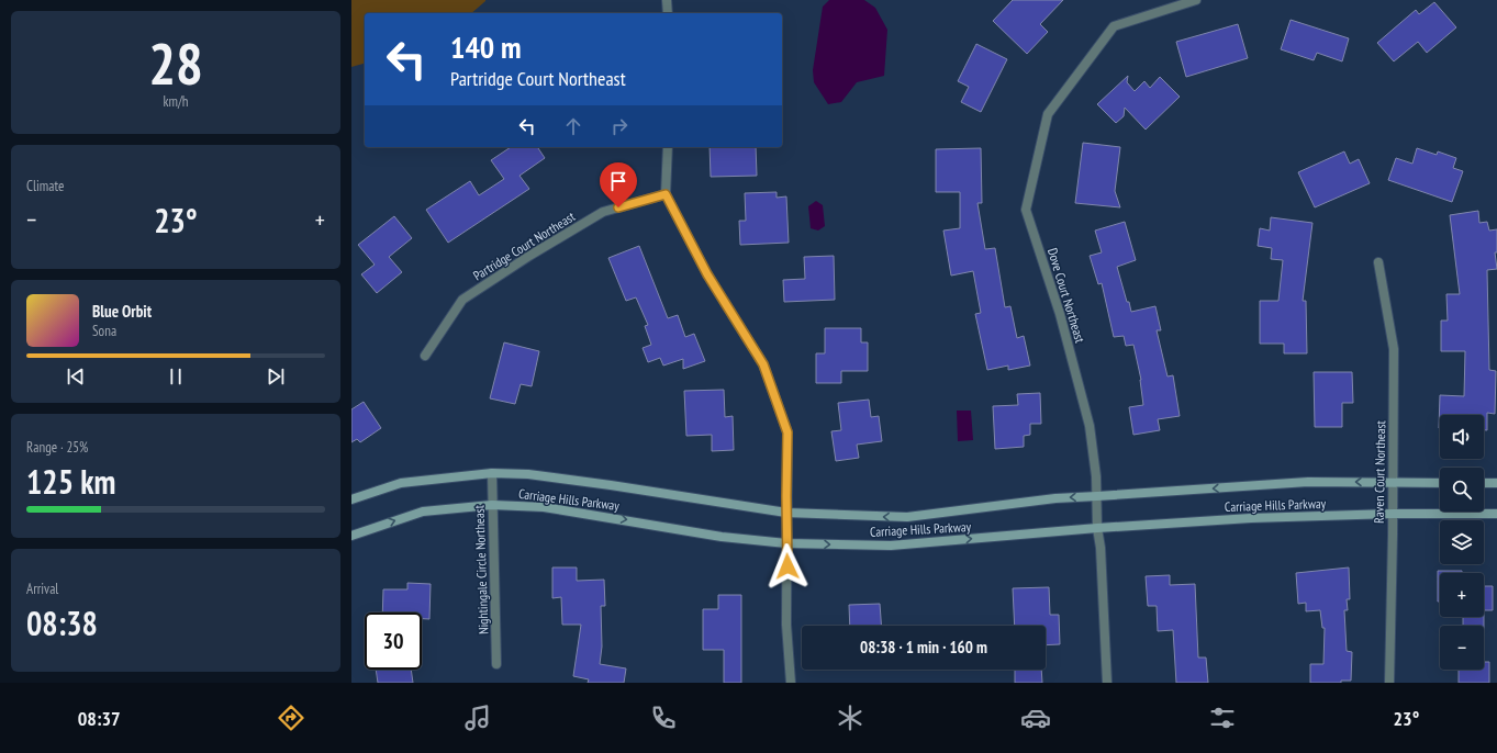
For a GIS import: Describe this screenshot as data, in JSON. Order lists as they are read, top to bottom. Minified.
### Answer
{"streets":{"street":["Partridge Court Northeast","Dove Court Northeast","Raven Court Northeast","Carriage Hills Parkway","Nightingale Circle Northeast"]},"crossings":[["Dove Court Northeast","Carriage Hills Parkway"],["Raven Court Northeast","Carriage Hills Parkway"],["Carriage Hills Parkway","Nightingale Circle Northeast"]],"page":{"tile":[["28","km/h"],"Climate",["Range · 25%","125 km"],["Arrival","08:38"]],"turn":["140 m","Partridge Court Northeast"],"heat":["−","23°","+"],"song":["Blue Orbit","Sona"],"map_buttons":["+","−"],"limit":"30","trip":"08:38 · 1 min · 160 m","tabs":["08:37","23°"]}}
